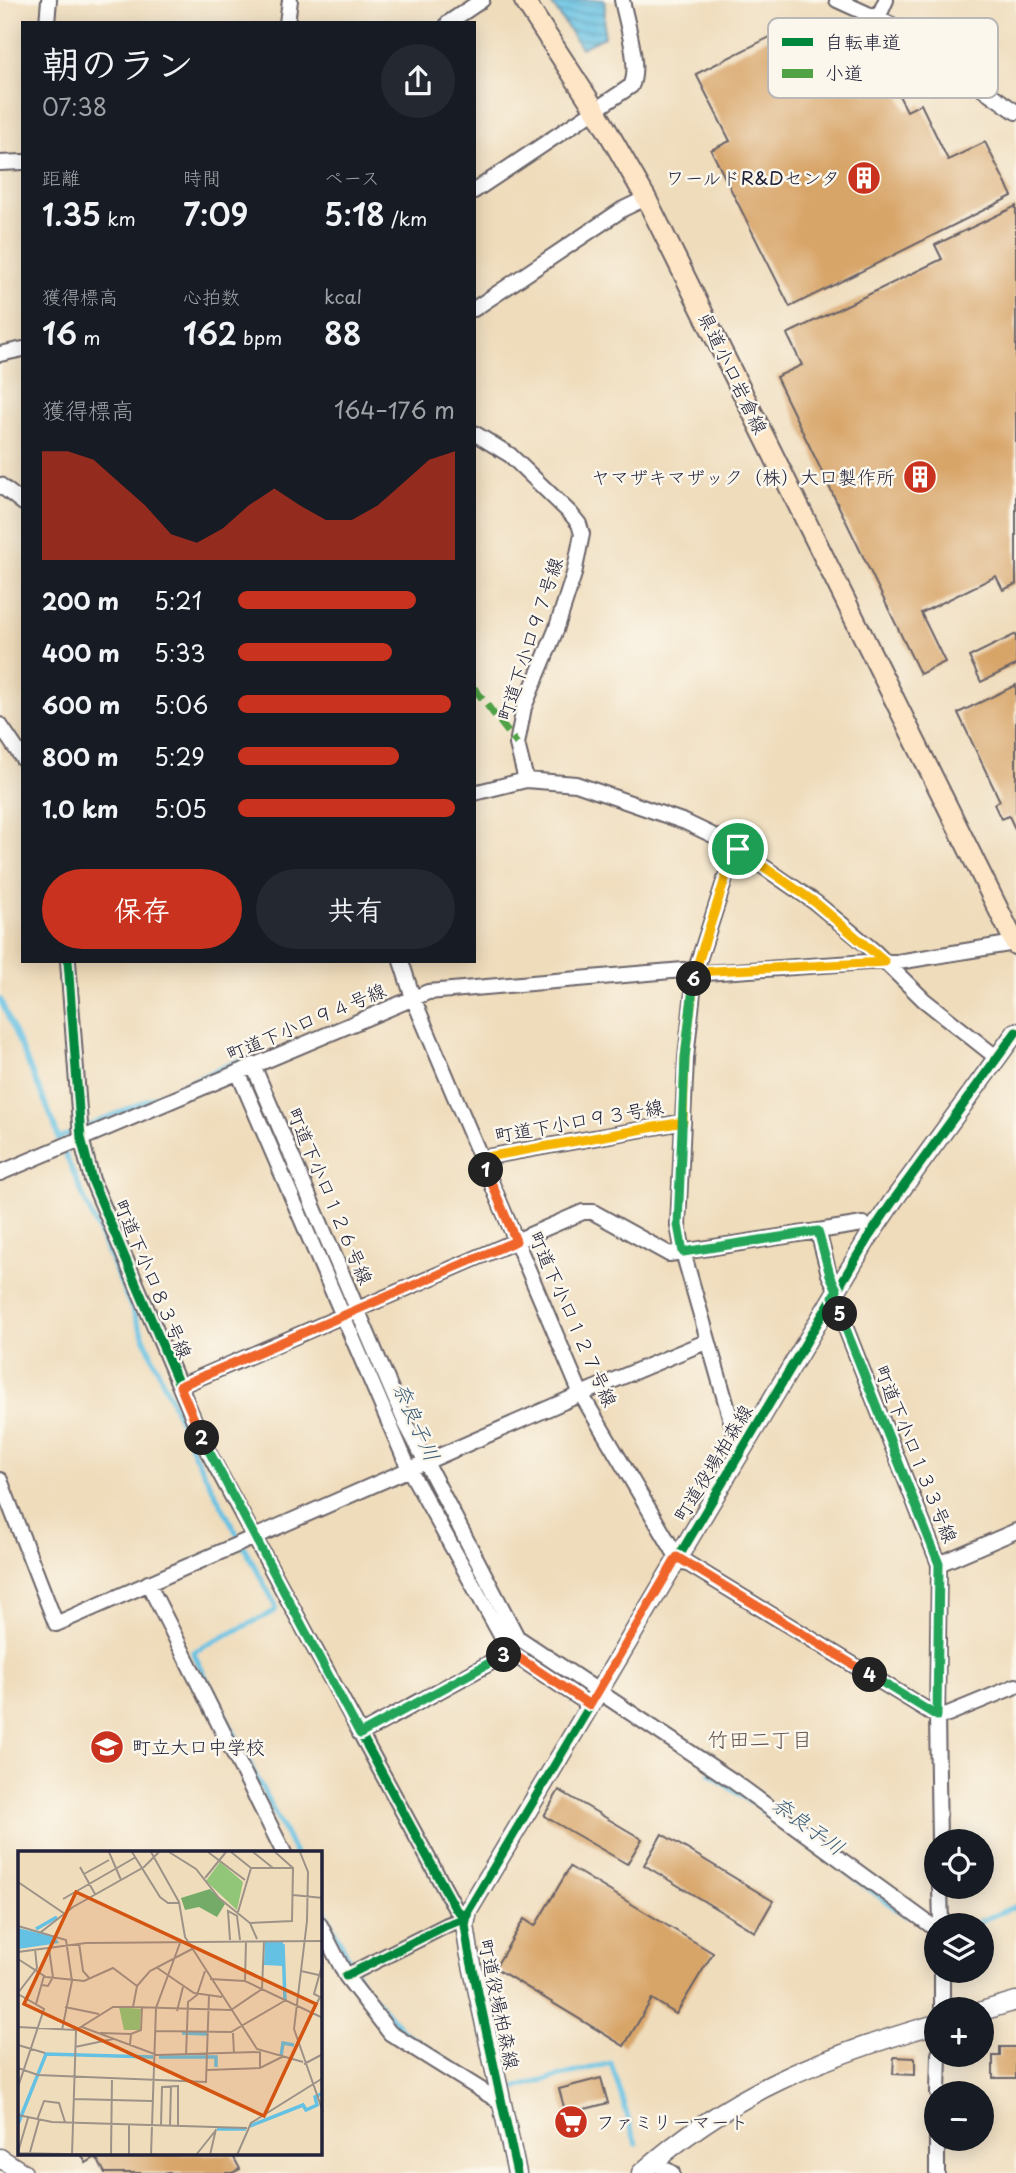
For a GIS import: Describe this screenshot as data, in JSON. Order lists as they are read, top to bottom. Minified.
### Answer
{"streets":{"main road":["県道小口岩倉線"],"street":["町道下小口９７号線","町道下小口９４号線","町道下小口９３号線","町道下小口１２６号線","町道下小口８３号線","町道下小口１２７号線","町道下小口１３３号線","町道役場柏森線"]},"crossings":[["県道小口岩倉線","町道下小口９４号線"],["町道下小口９４号線","町道下小口１２６号線"],["町道下小口９４号線","町道下小口８３号線"],["町道下小口９４号線","町道下小口１２７号線"],["町道下小口９３号線","町道下小口１２７号線"],["町道下小口１２６号線","町道役場柏森線"],["町道下小口８３号線","町道役場柏森線"],["町道下小口１２７号線","町道下小口１３３号線"],["町道下小口１２７号線","町道役場柏森線"],["町道下小口１３３号線","町道役場柏森線"]],"districts":["竹田二丁目"],"water":["奈良子川"],"places":{"building":["ワールドR&Dセンタ","ヤマザキマザック（株）大口製作所"],"school or university":["町立大口中学校"],"supermarket":["ファミリーマート"]},"legend":["自転車道","小道"],"page":{"heading":["朝のラン","07:38"],"stats":[["距離","1.35 km"],["時間","7:09"],["ペース","5:18 /km"],["獲得標高","16 m"],["心拍数","162 bpm"],["kcal","88"]],"chart":["獲得標高","164–176 m"],"list":[{"name":"200 m","note":"5:21"},{"name":"400 m","note":"5:33"},{"name":"600 m","note":"5:06"},{"name":"800 m","note":"5:29"},{"name":"1.0 km","note":"5:05"}],"buttons":["保存","共有"],"pins":["6","1","5","2","3","4"],"map_buttons":["+","−"]}}
